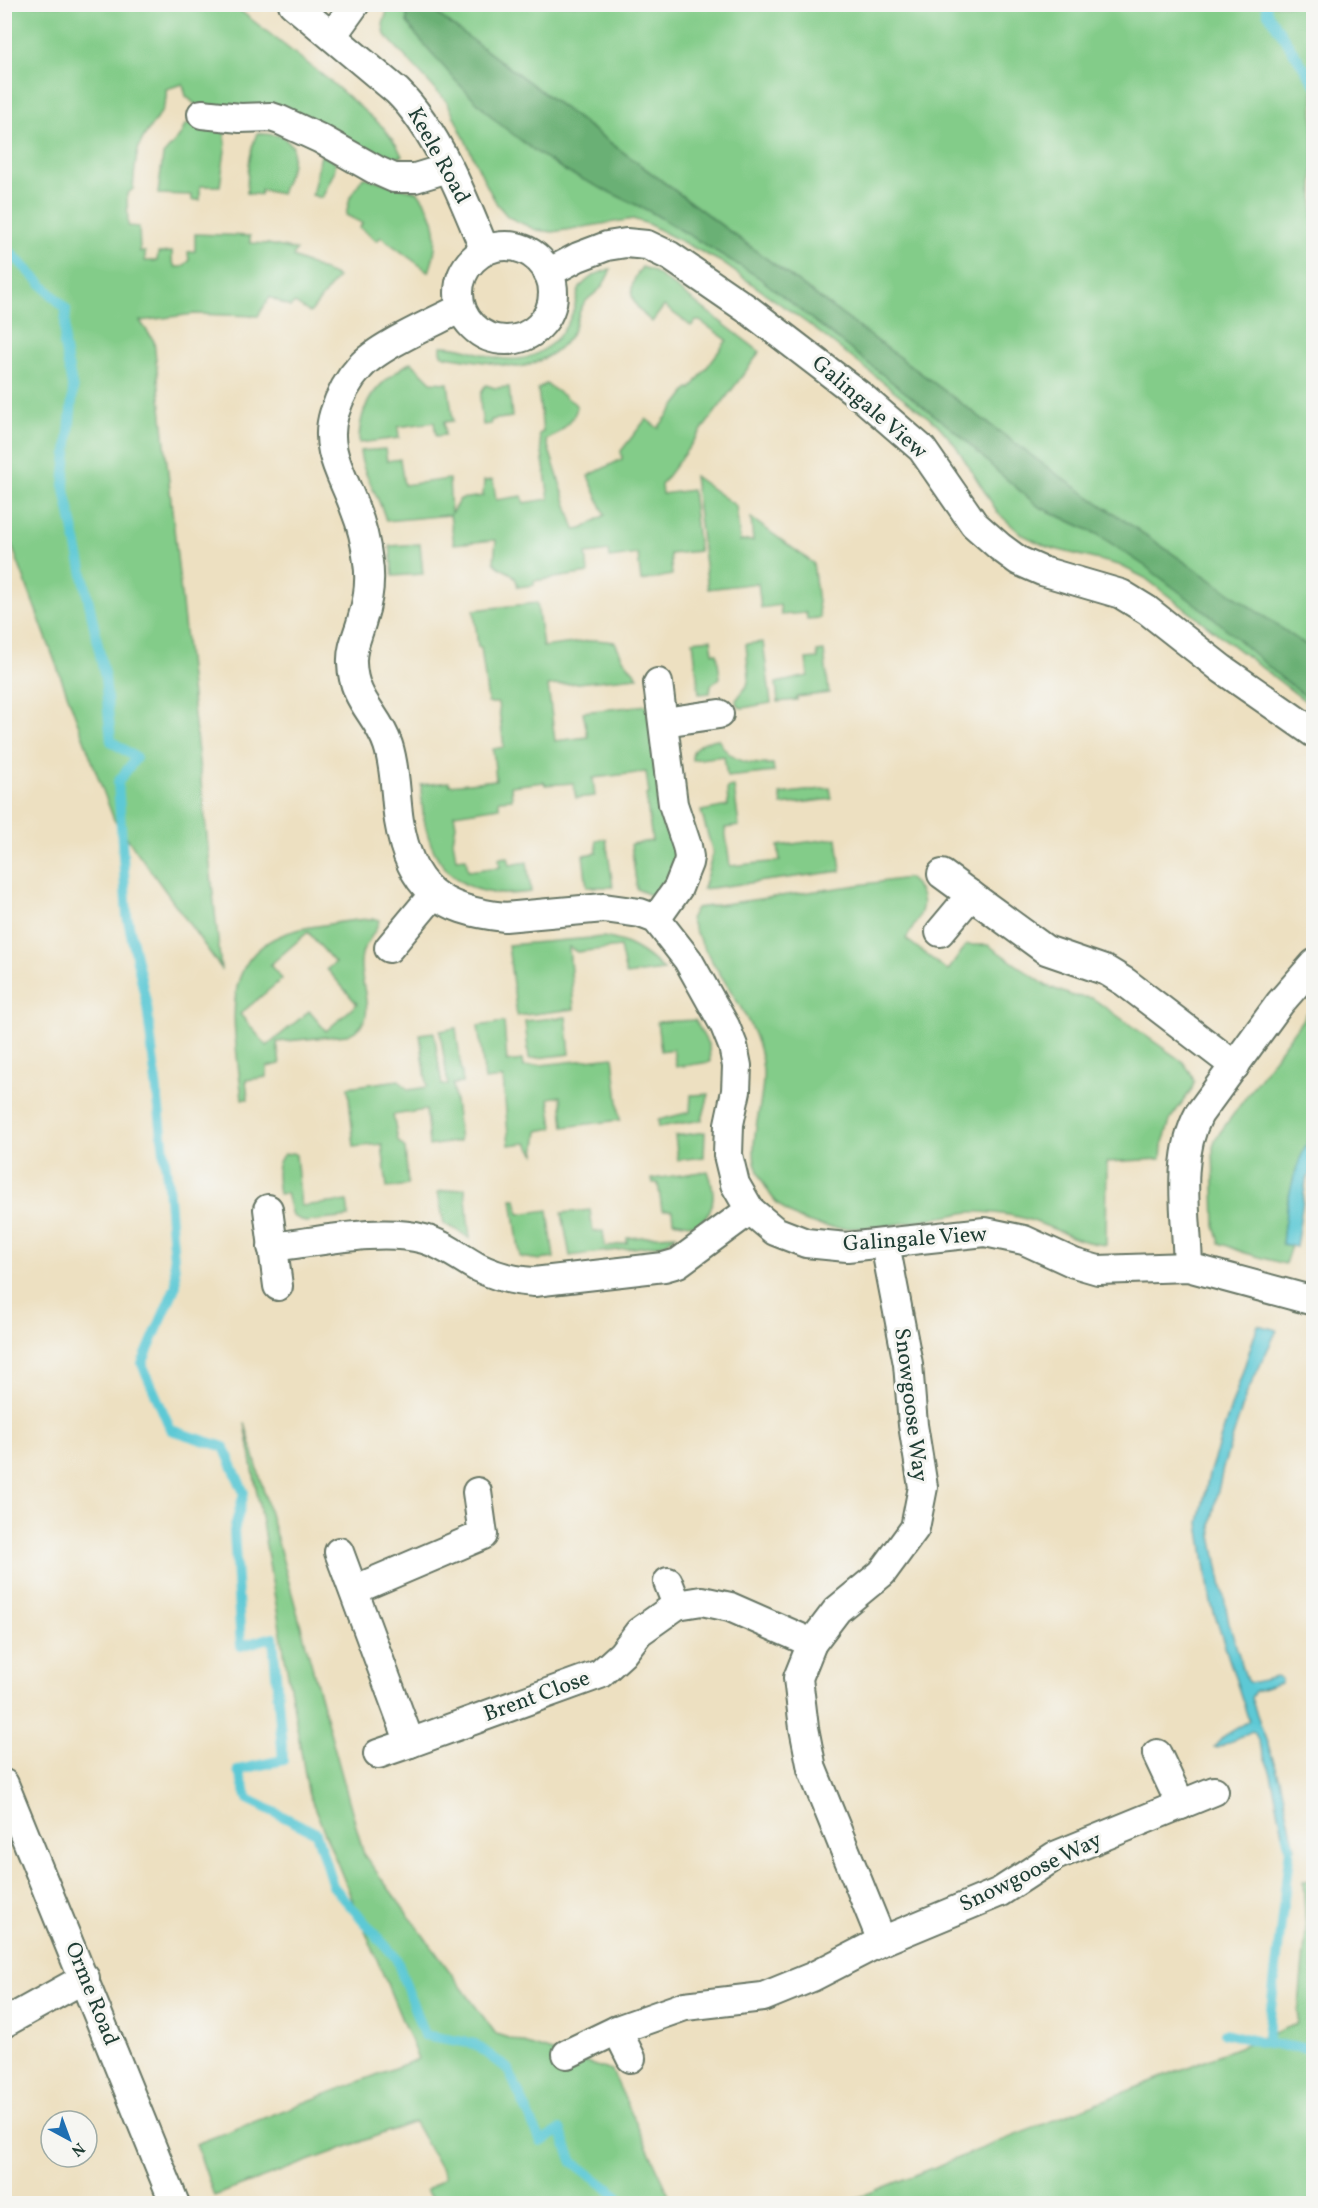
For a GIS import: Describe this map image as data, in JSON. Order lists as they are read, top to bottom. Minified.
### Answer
{"streets":{"street":["Keele Road","Galingale View","Snowgoose Way","Brent Close","Orme Road"]},"crossings":[["Keele Road","Galingale View"],["Galingale View","Snowgoose Way"],["Snowgoose Way","Brent Close"]],"north":"bottom right"}
